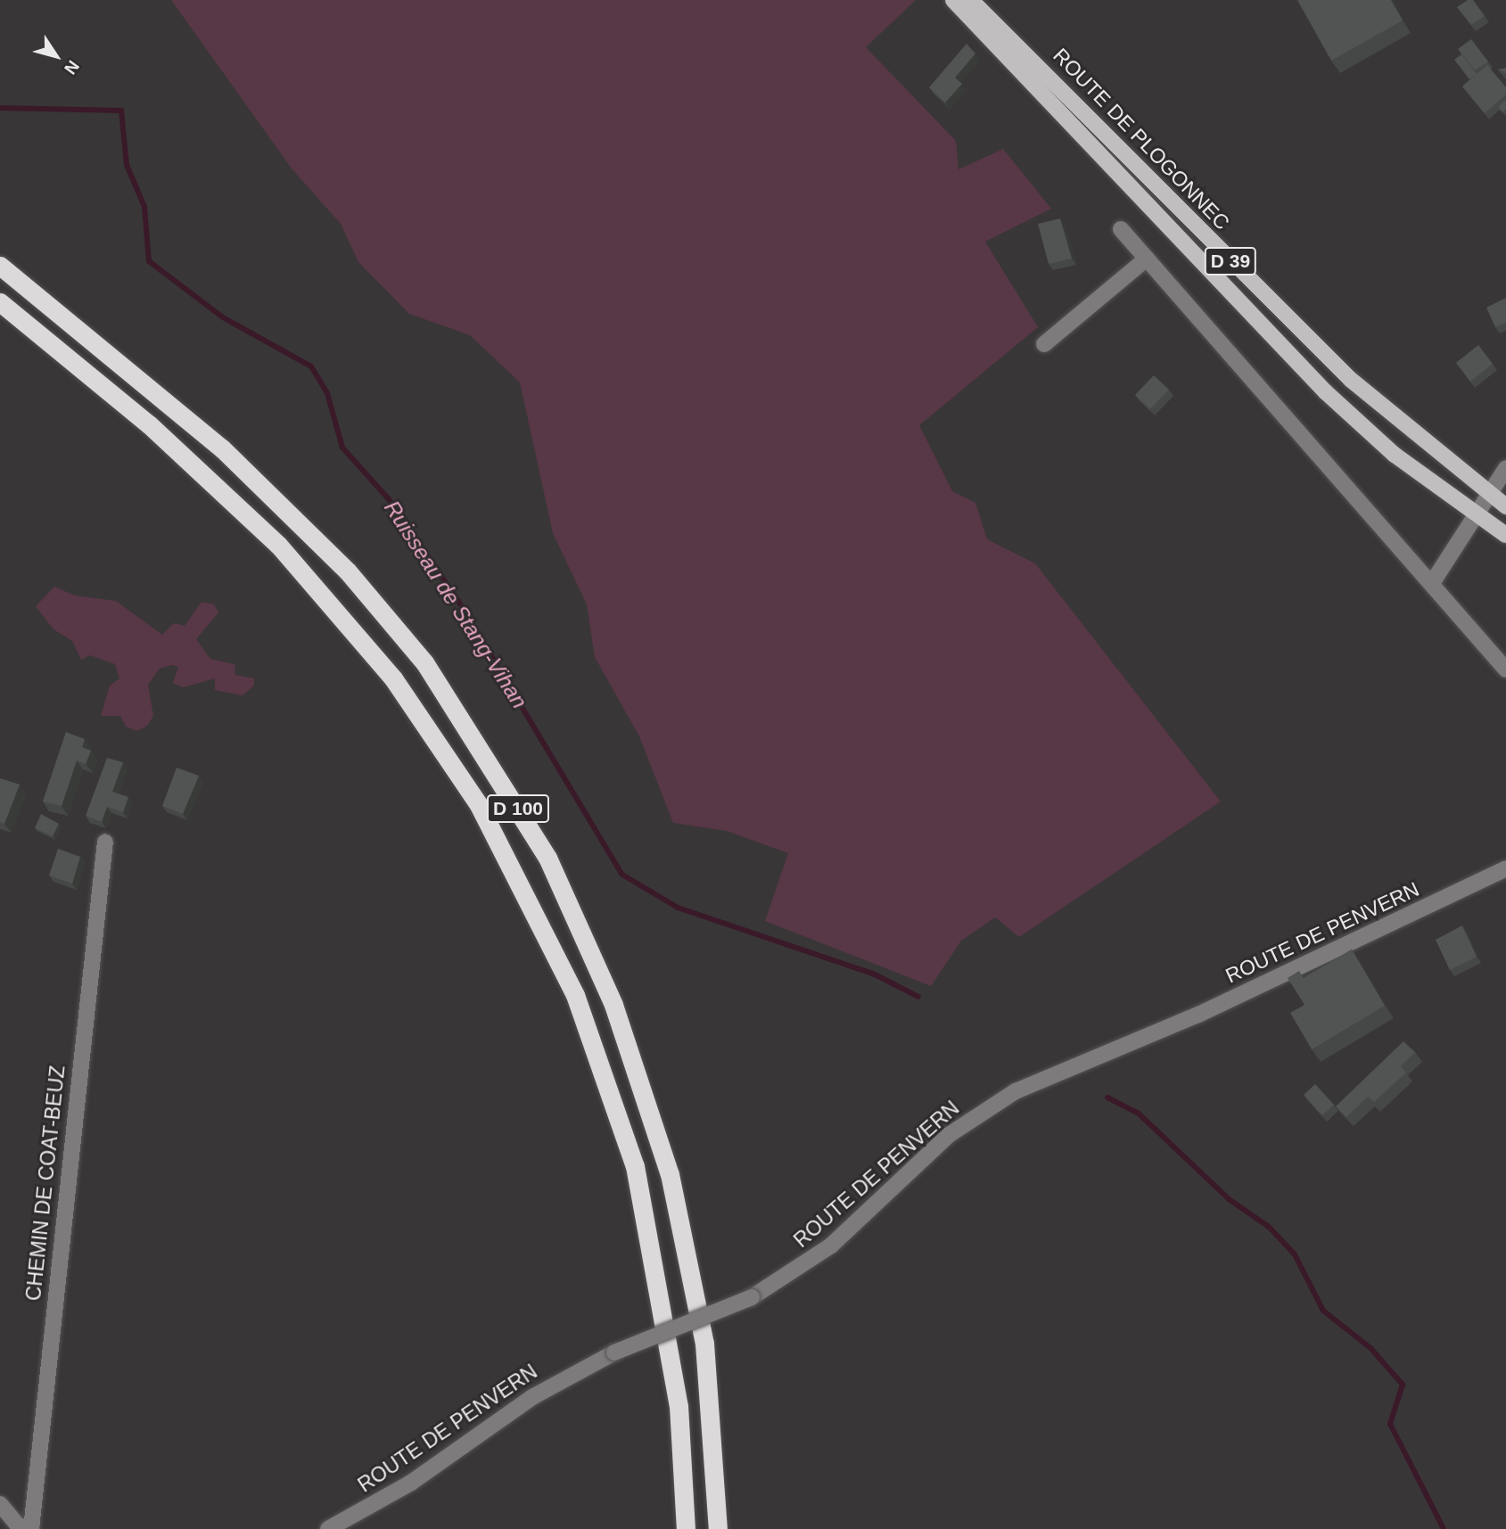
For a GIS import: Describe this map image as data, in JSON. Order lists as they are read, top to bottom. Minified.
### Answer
{"streets":{"highway":["D 100"],"main road":["ROUTE DE PLOGONNEC","D 39"],"street":["ROUTE DE PENVERN","CHEMIN DE COAT-BEUZ"]},"water":["Ruisseau de Stang-Vihan"],"north":"bottom right"}
